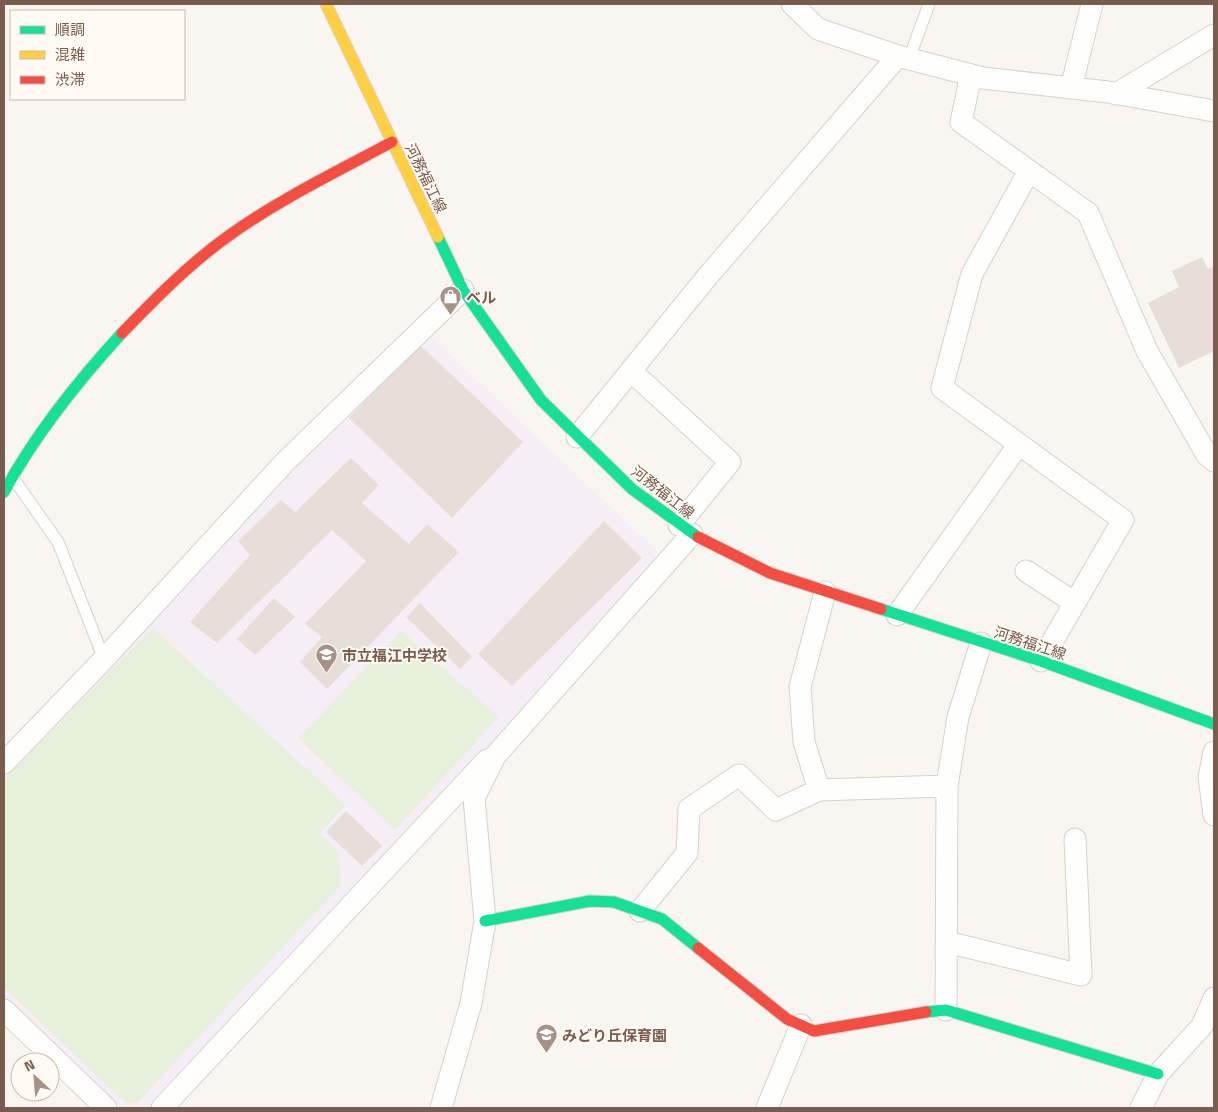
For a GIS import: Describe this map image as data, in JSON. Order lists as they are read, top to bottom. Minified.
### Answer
{"streets":{"street":["河務福江線"]},"places":{"shop":["ベル"],"school or university":["市立福江中学校","みどり丘保育園"]},"legend":["順調","混雑","渋滞"],"north":"top left"}
